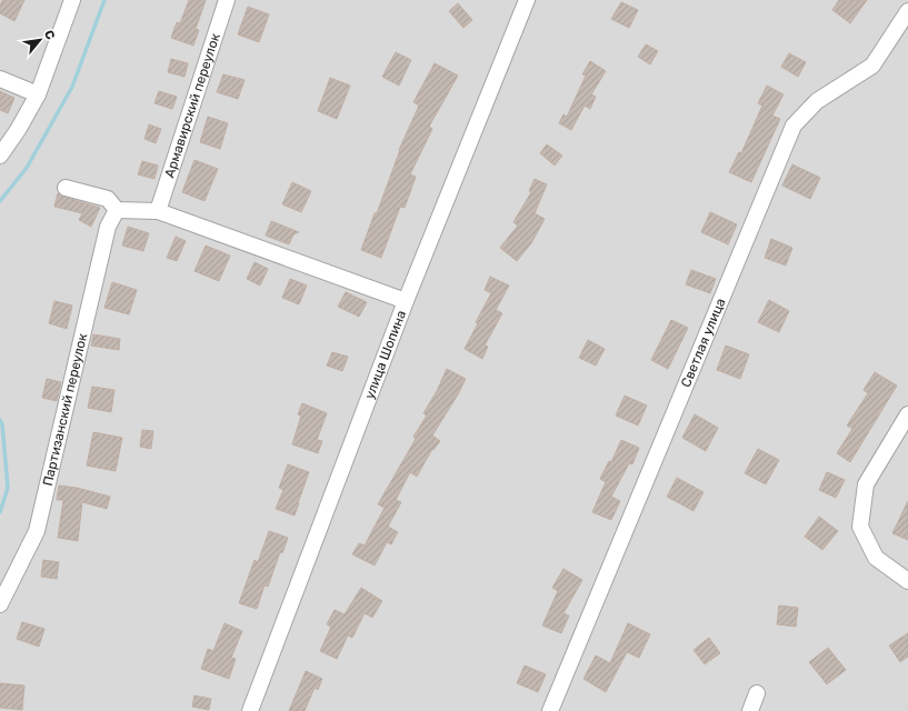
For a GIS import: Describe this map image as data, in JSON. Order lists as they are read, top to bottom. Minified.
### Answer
{"streets":{"street":["Армавирский переулок","Светлая улица","улица Шопина","Партизанский переулок"]},"north":"top right"}
